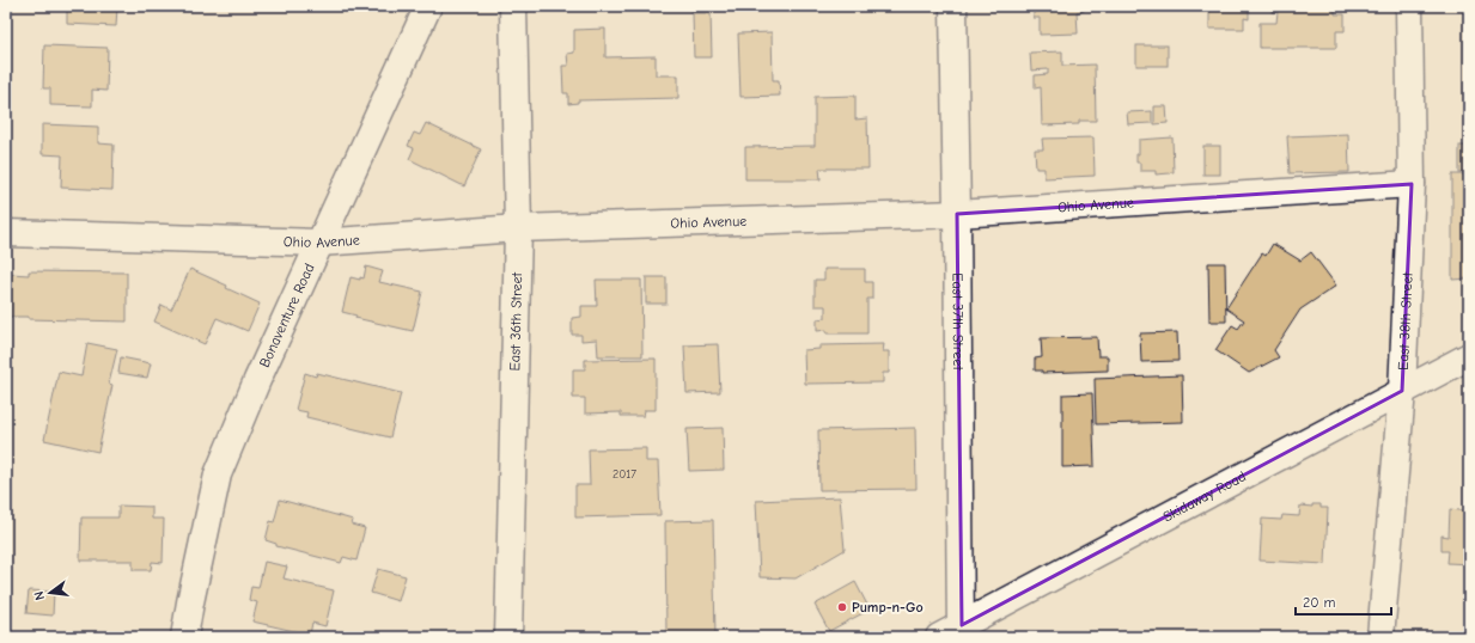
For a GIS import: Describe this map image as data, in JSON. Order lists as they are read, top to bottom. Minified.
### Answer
{"streets":{"street":["Ohio Avenue","Bonaventure Road","East 36th Street","East 37th Street","East 38th Street","Skidaway Road"]},"crossings":[["Ohio Avenue","Bonaventure Road"],["Ohio Avenue","East 36th Street"],["Ohio Avenue","East 37th Street"],["Ohio Avenue","East 38th Street"],["East 37th Street","Skidaway Road"],["East 38th Street","Skidaway Road"]],"places":["Pump-n-Go"],"house_numbers":["2017"],"scale_bar":"20 m","north":"left"}
